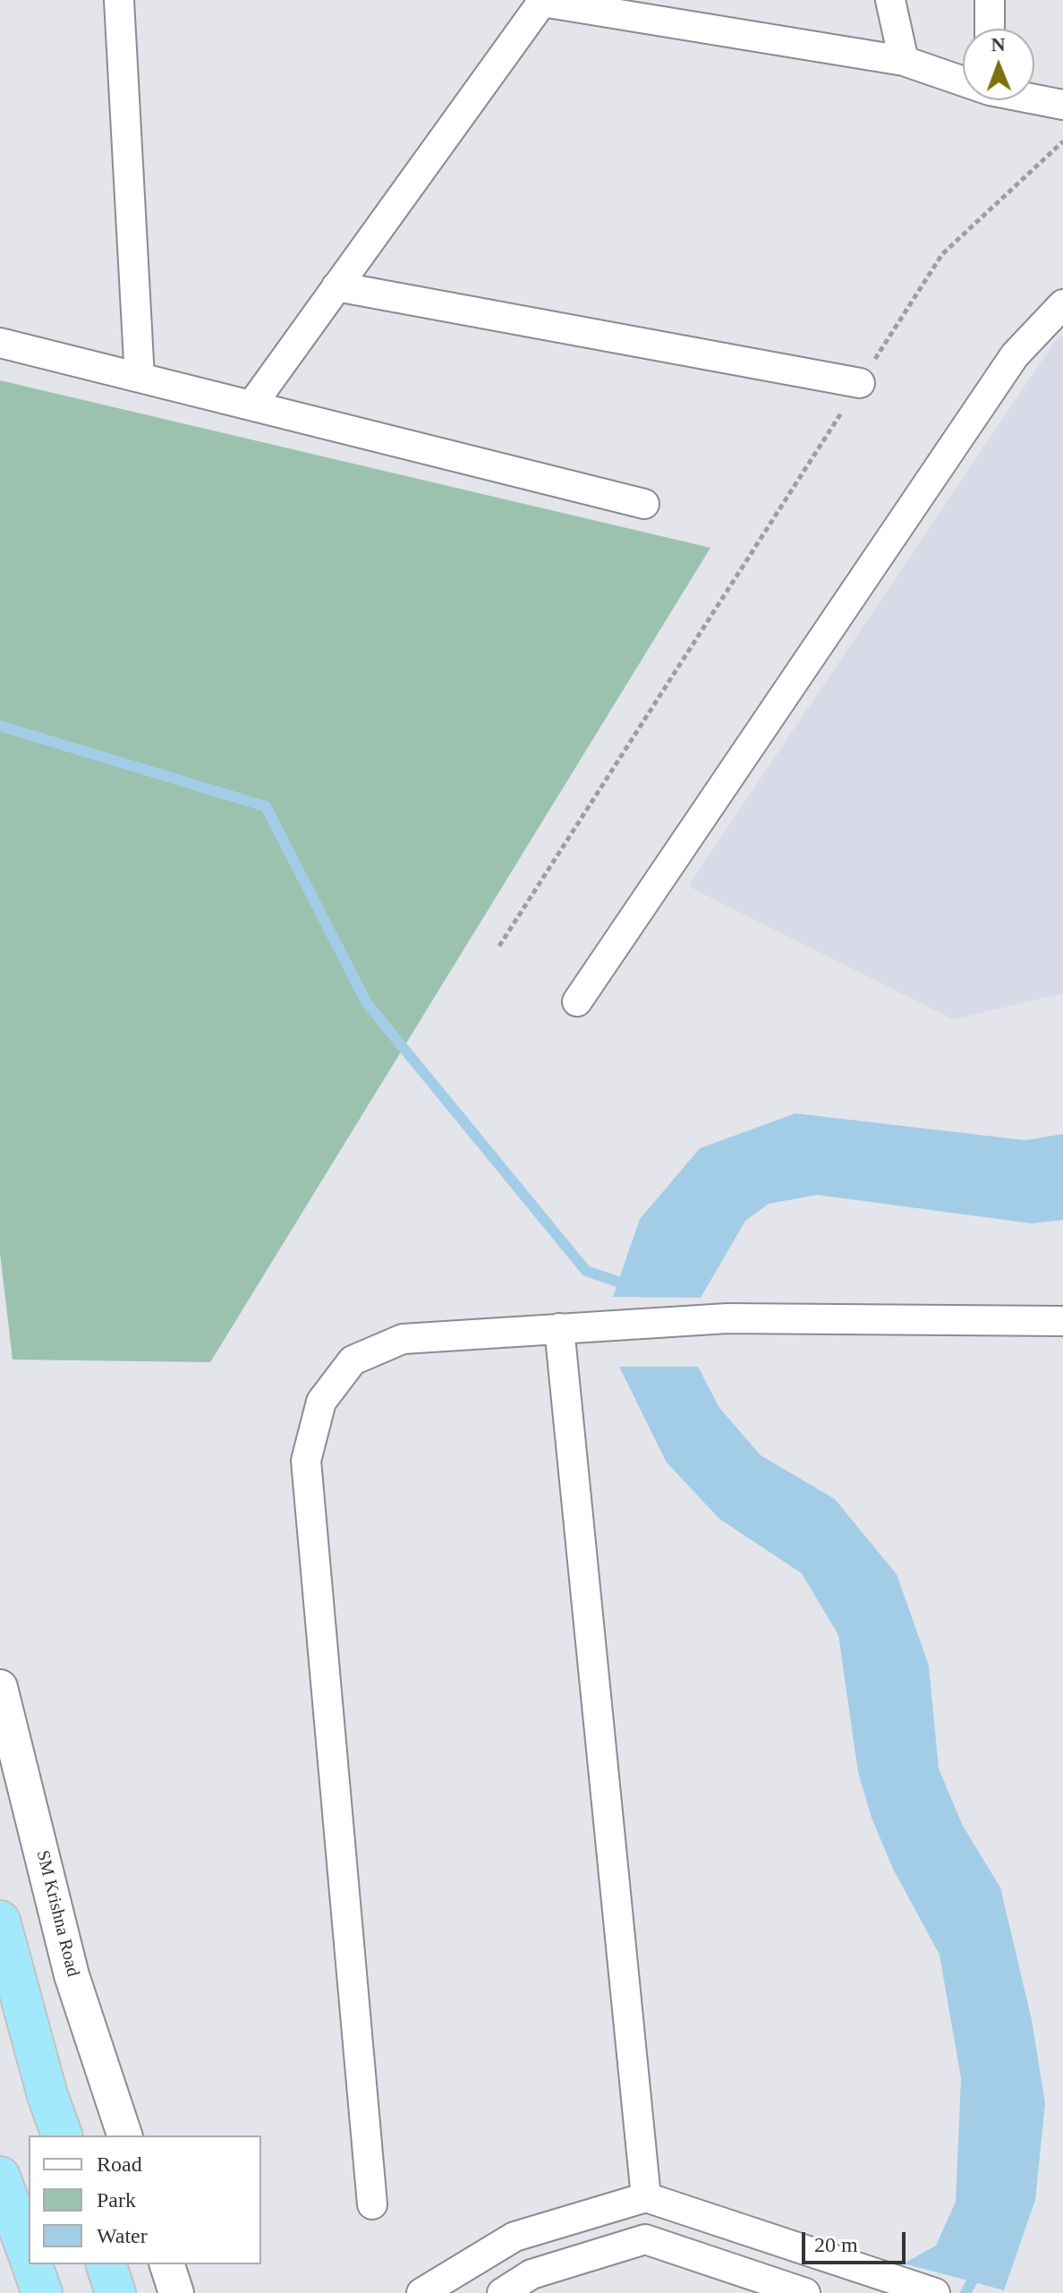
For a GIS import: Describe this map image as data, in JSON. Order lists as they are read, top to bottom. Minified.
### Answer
{"streets":{"street":["SM Krishna Road"]},"legend":["Road","Park","Water"],"scale_bar":"20 m","north":"top"}
